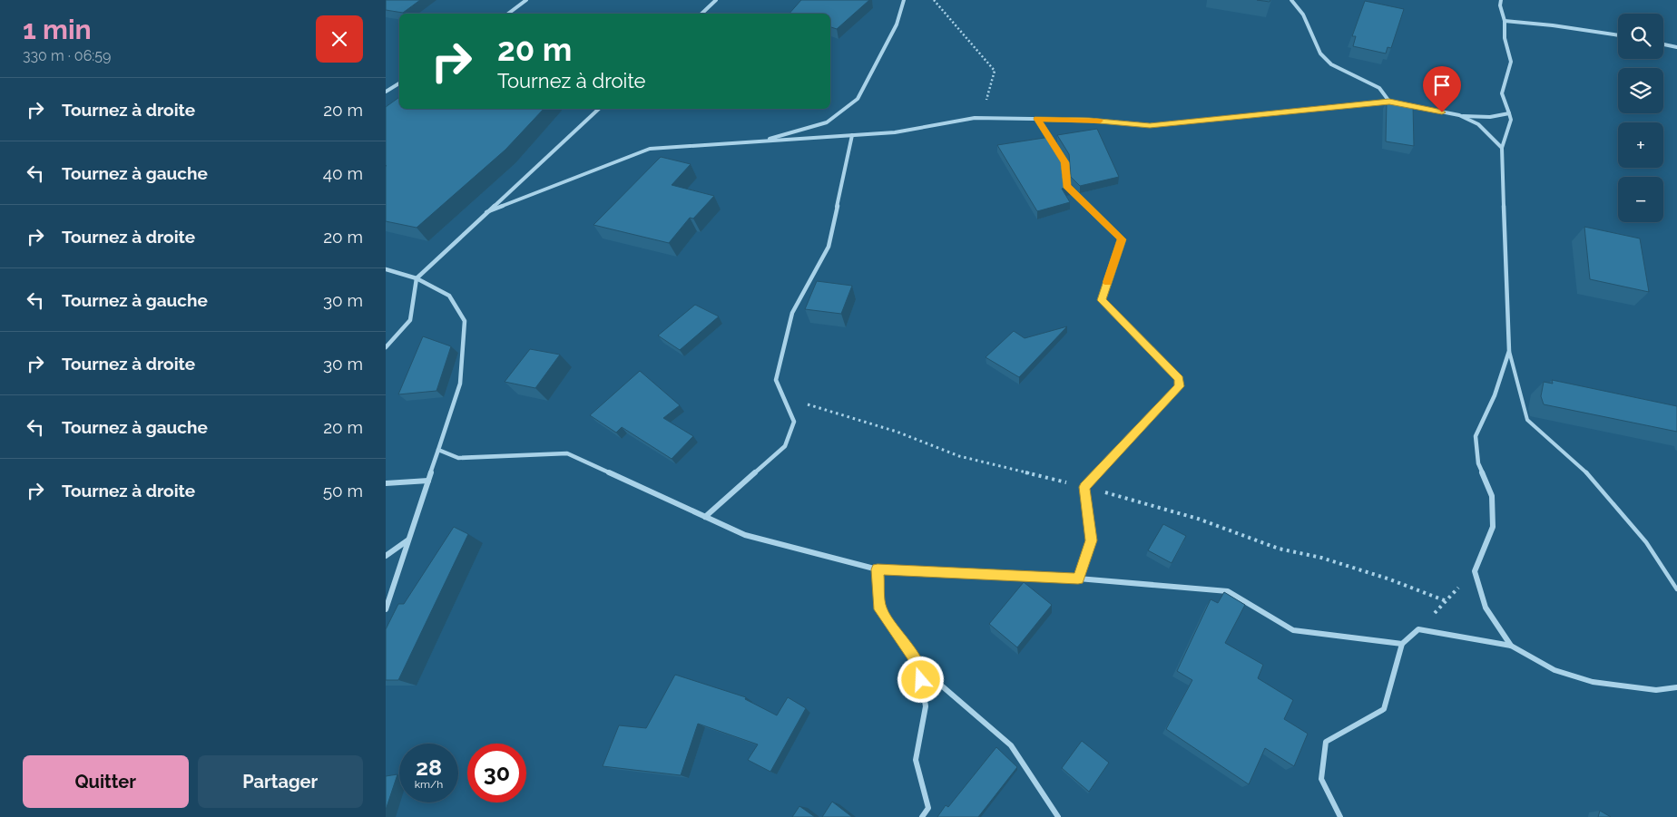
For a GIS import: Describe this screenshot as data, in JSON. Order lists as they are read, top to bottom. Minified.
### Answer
{"page":{"heading":["1 min","330 m · 06:59"],"map_buttons":["+","−"],"turn":["20 m","Tournez à droite"],"list":[{"name":"Tournez à droite","value":"20 m"},{"name":"Tournez à gauche","value":"40 m"},{"name":"Tournez à droite","value":"20 m"},{"name":"Tournez à gauche","value":"30 m"},{"name":"Tournez à droite","value":"30 m"},{"name":"Tournez à gauche","value":"20 m"},{"name":"Tournez à droite","value":"50 m"}],"speed":"28 km/h","limit":"30","buttons":["Quitter","Partager"]}}
